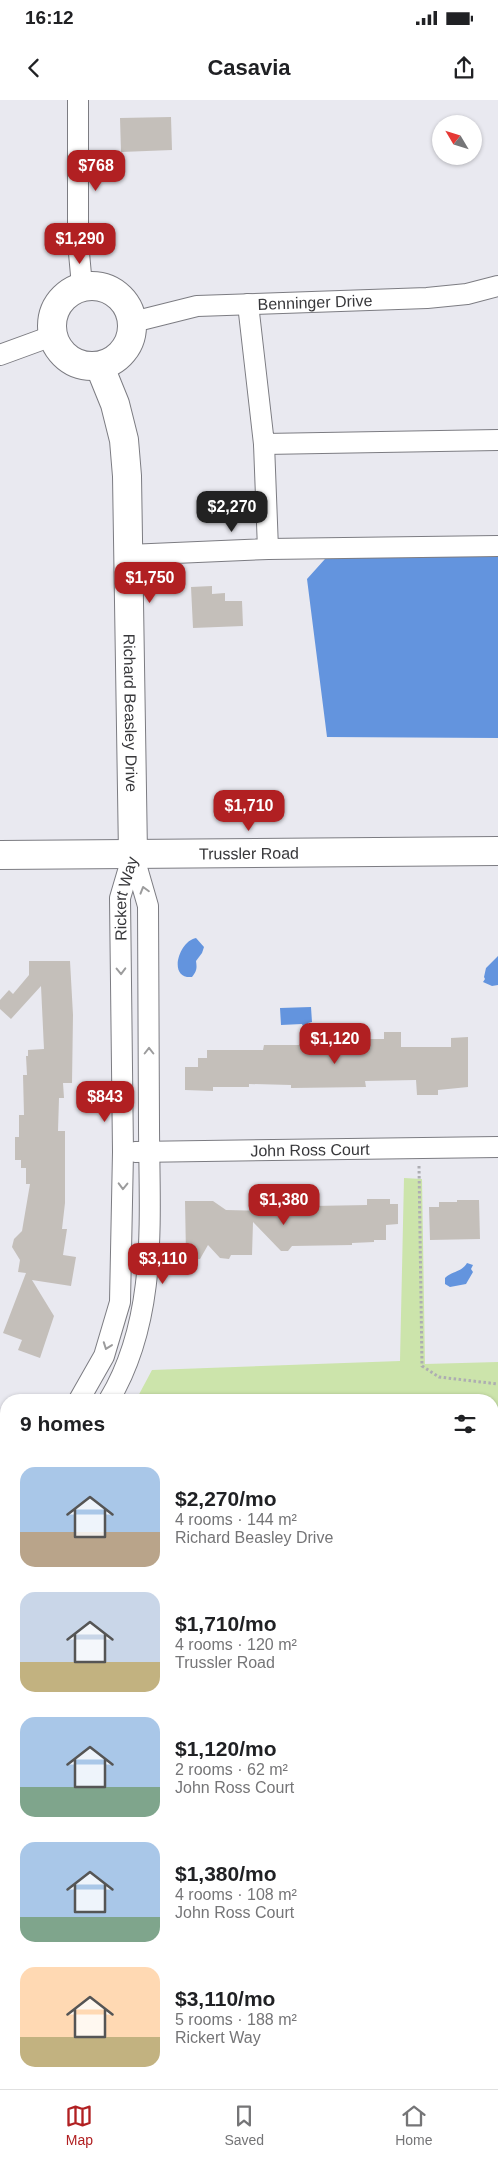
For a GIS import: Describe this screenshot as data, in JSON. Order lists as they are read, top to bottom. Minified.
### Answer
{"streets":{"street":["Benninger Drive","Richard Beasley Drive","Trussler Road","Rickert Way","John Ross Court"]},"crossings":[["Benninger Drive","Richard Beasley Drive"],["Richard Beasley Drive","Trussler Road"],["Richard Beasley Drive","Rickert Way"],["Trussler Road","Rickert Way"],["Rickert Way","John Ross Court"]],"north":"top left","page":{"status":"16:12","header":"Casavia","price":["$768","$1,290","$2,270","$1,750","$1,710","$1,120","$843","$1,380","$3,110"],"heading":"9 homes","list":[{"name":"$2,270/mo","note":"4 rooms · 144 m² · Richard Beasley Drive"},{"name":"$1,710/mo","note":"4 rooms · 120 m² · Trussler Road"},{"name":"$1,120/mo","note":"2 rooms · 62 m² · John Ross Court"},{"name":"$1,380/mo","note":"4 rooms · 108 m² · John Ross Court"},{"name":"$3,110/mo","note":"5 rooms · 188 m² · Rickert Way"}],"tabs":["Map","Saved","Home"]}}
